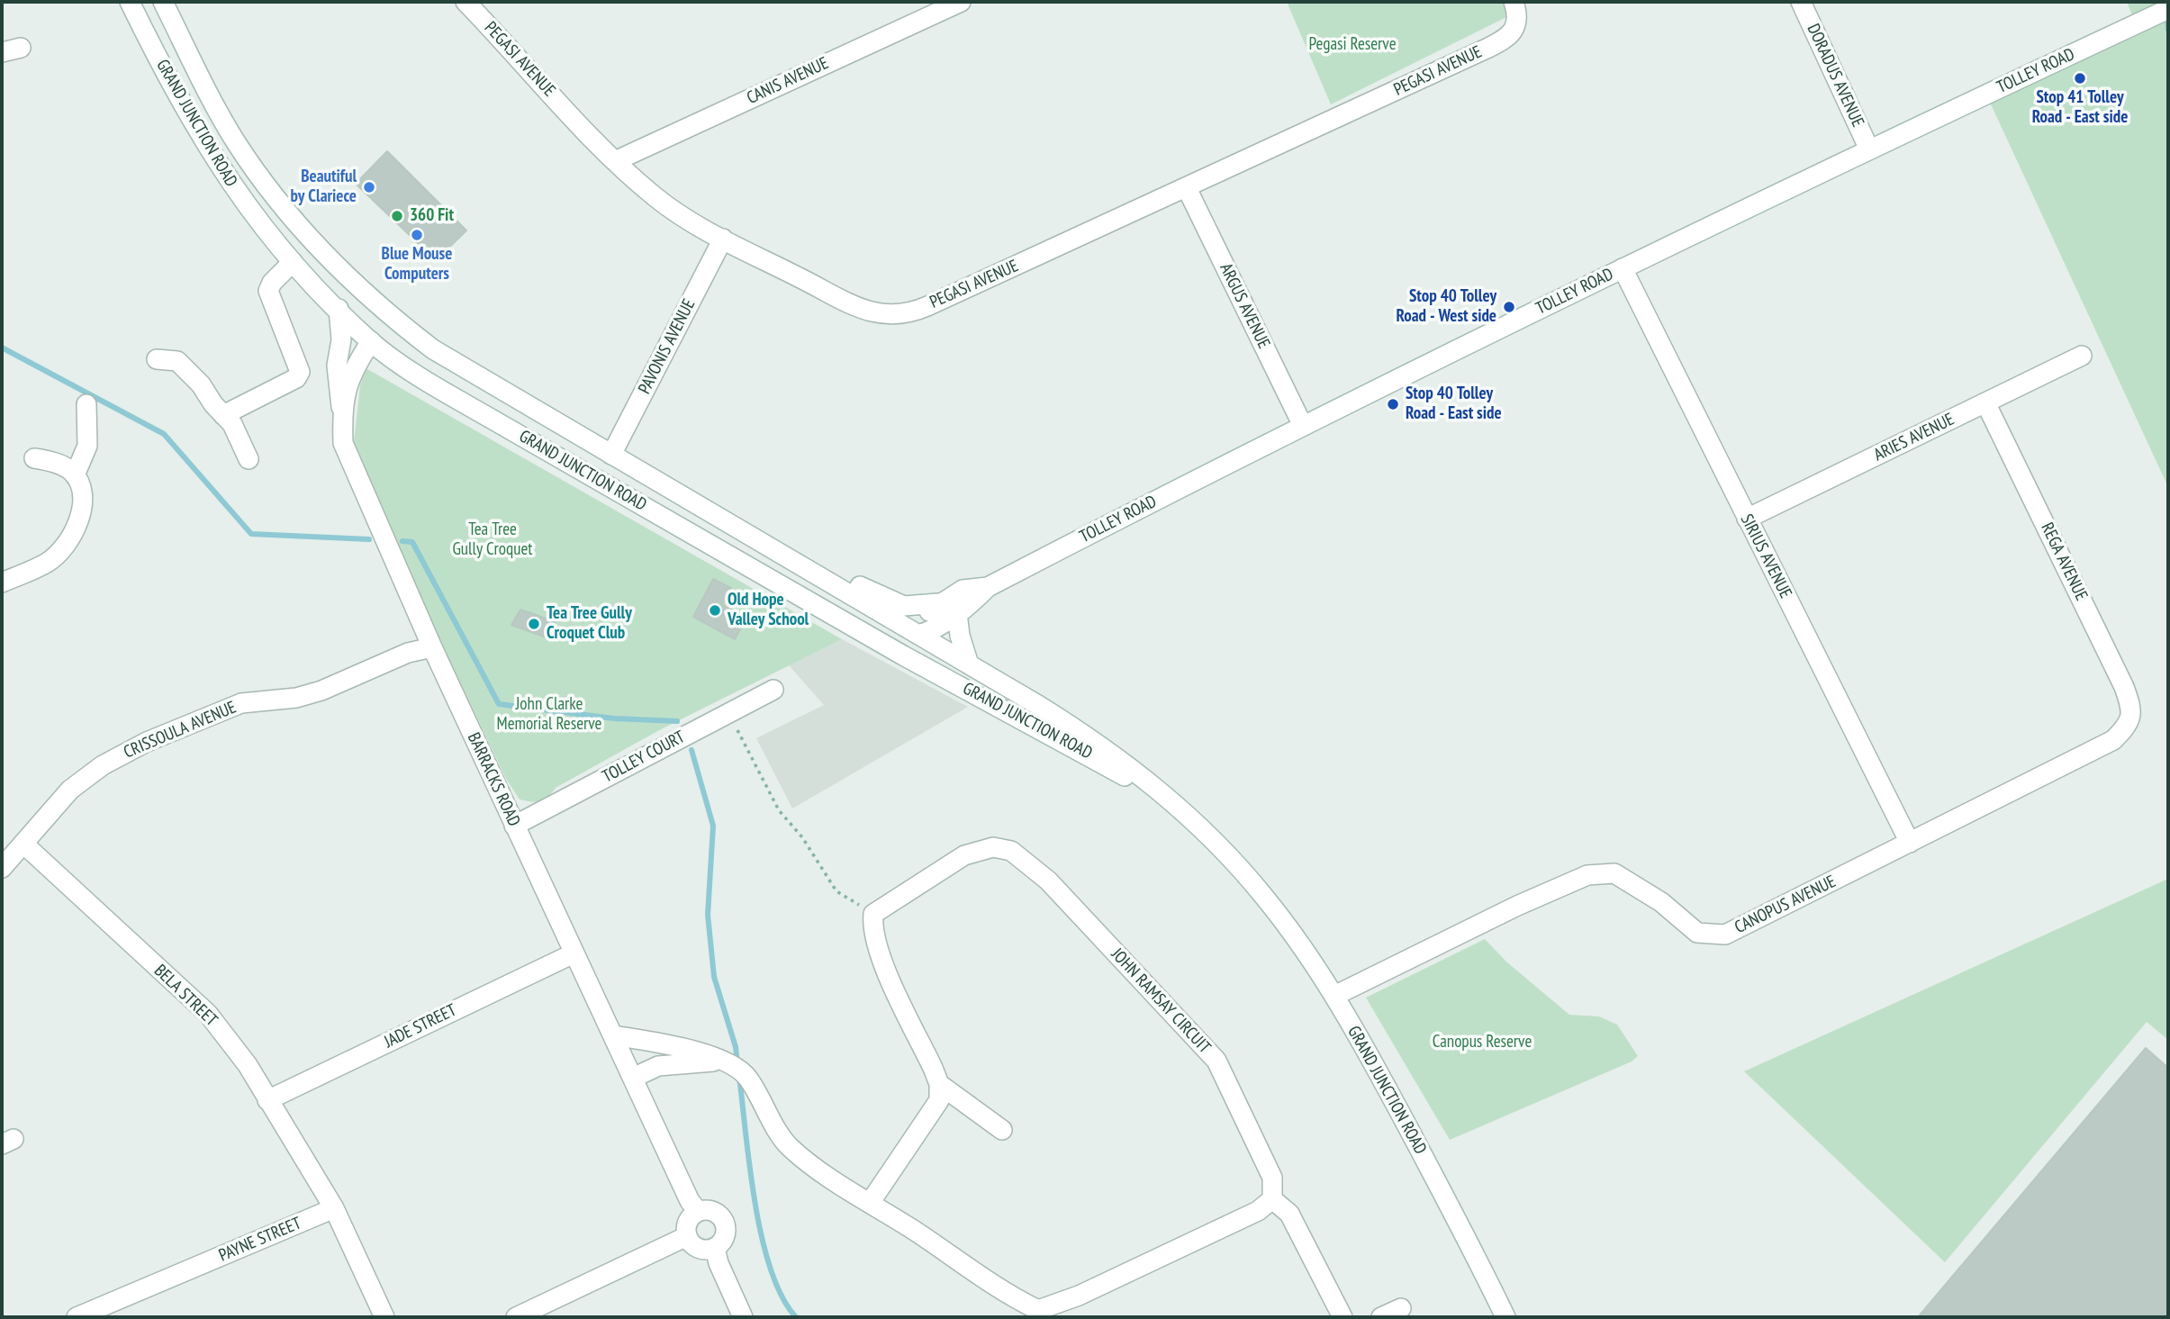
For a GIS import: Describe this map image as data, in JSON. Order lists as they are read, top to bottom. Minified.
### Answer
{"streets":{"street":["PEGASI AVENUE","TOLLEY ROAD","DORADUS AVENUE","CANIS AVENUE","GRAND JUNCTION ROAD","ARGUS AVENUE","PAVONIS AVENUE","ARIES AVENUE","SIRIUS AVENUE","REGA AVENUE","CRISSOULA AVENUE","TOLLEY COURT","BARRACKS ROAD","CANOPUS AVENUE","BELA STREET","JOHN RAMSAY CIRCUIT","JADE STREET","PAYNE STREET"]},"crossings":[["PEGASI AVENUE","CANIS AVENUE"],["PEGASI AVENUE","ARGUS AVENUE"],["PEGASI AVENUE","PAVONIS AVENUE"],["TOLLEY ROAD","DORADUS AVENUE"],["TOLLEY ROAD","GRAND JUNCTION ROAD"],["TOLLEY ROAD","ARGUS AVENUE"],["TOLLEY ROAD","SIRIUS AVENUE"],["GRAND JUNCTION ROAD","PAVONIS AVENUE"],["GRAND JUNCTION ROAD","BARRACKS ROAD"],["GRAND JUNCTION ROAD","CANOPUS AVENUE"],["ARIES AVENUE","SIRIUS AVENUE"],["ARIES AVENUE","REGA AVENUE"],["SIRIUS AVENUE","CANOPUS AVENUE"],["REGA AVENUE","CANOPUS AVENUE"],["CRISSOULA AVENUE","BARRACKS ROAD"],["CRISSOULA AVENUE","BELA STREET"],["TOLLEY COURT","BARRACKS ROAD"],["BARRACKS ROAD","JADE STREET"],["BELA STREET","JADE STREET"],["BELA STREET","PAYNE STREET"]],"parks":["Pegasi Reserve","Tea Tree Gully Croquet","John Clarke Memorial Reserve","Canopus Reserve"],"places":["Stop 41 Tolley Road - East side","Beautiful by Clariece","360 Fit","Blue Mouse Computers","Stop 40 Tolley Road - West side","Stop 40 Tolley Road - East side","Old Hope Valley School","Tea Tree Gully Croquet Club"]}
